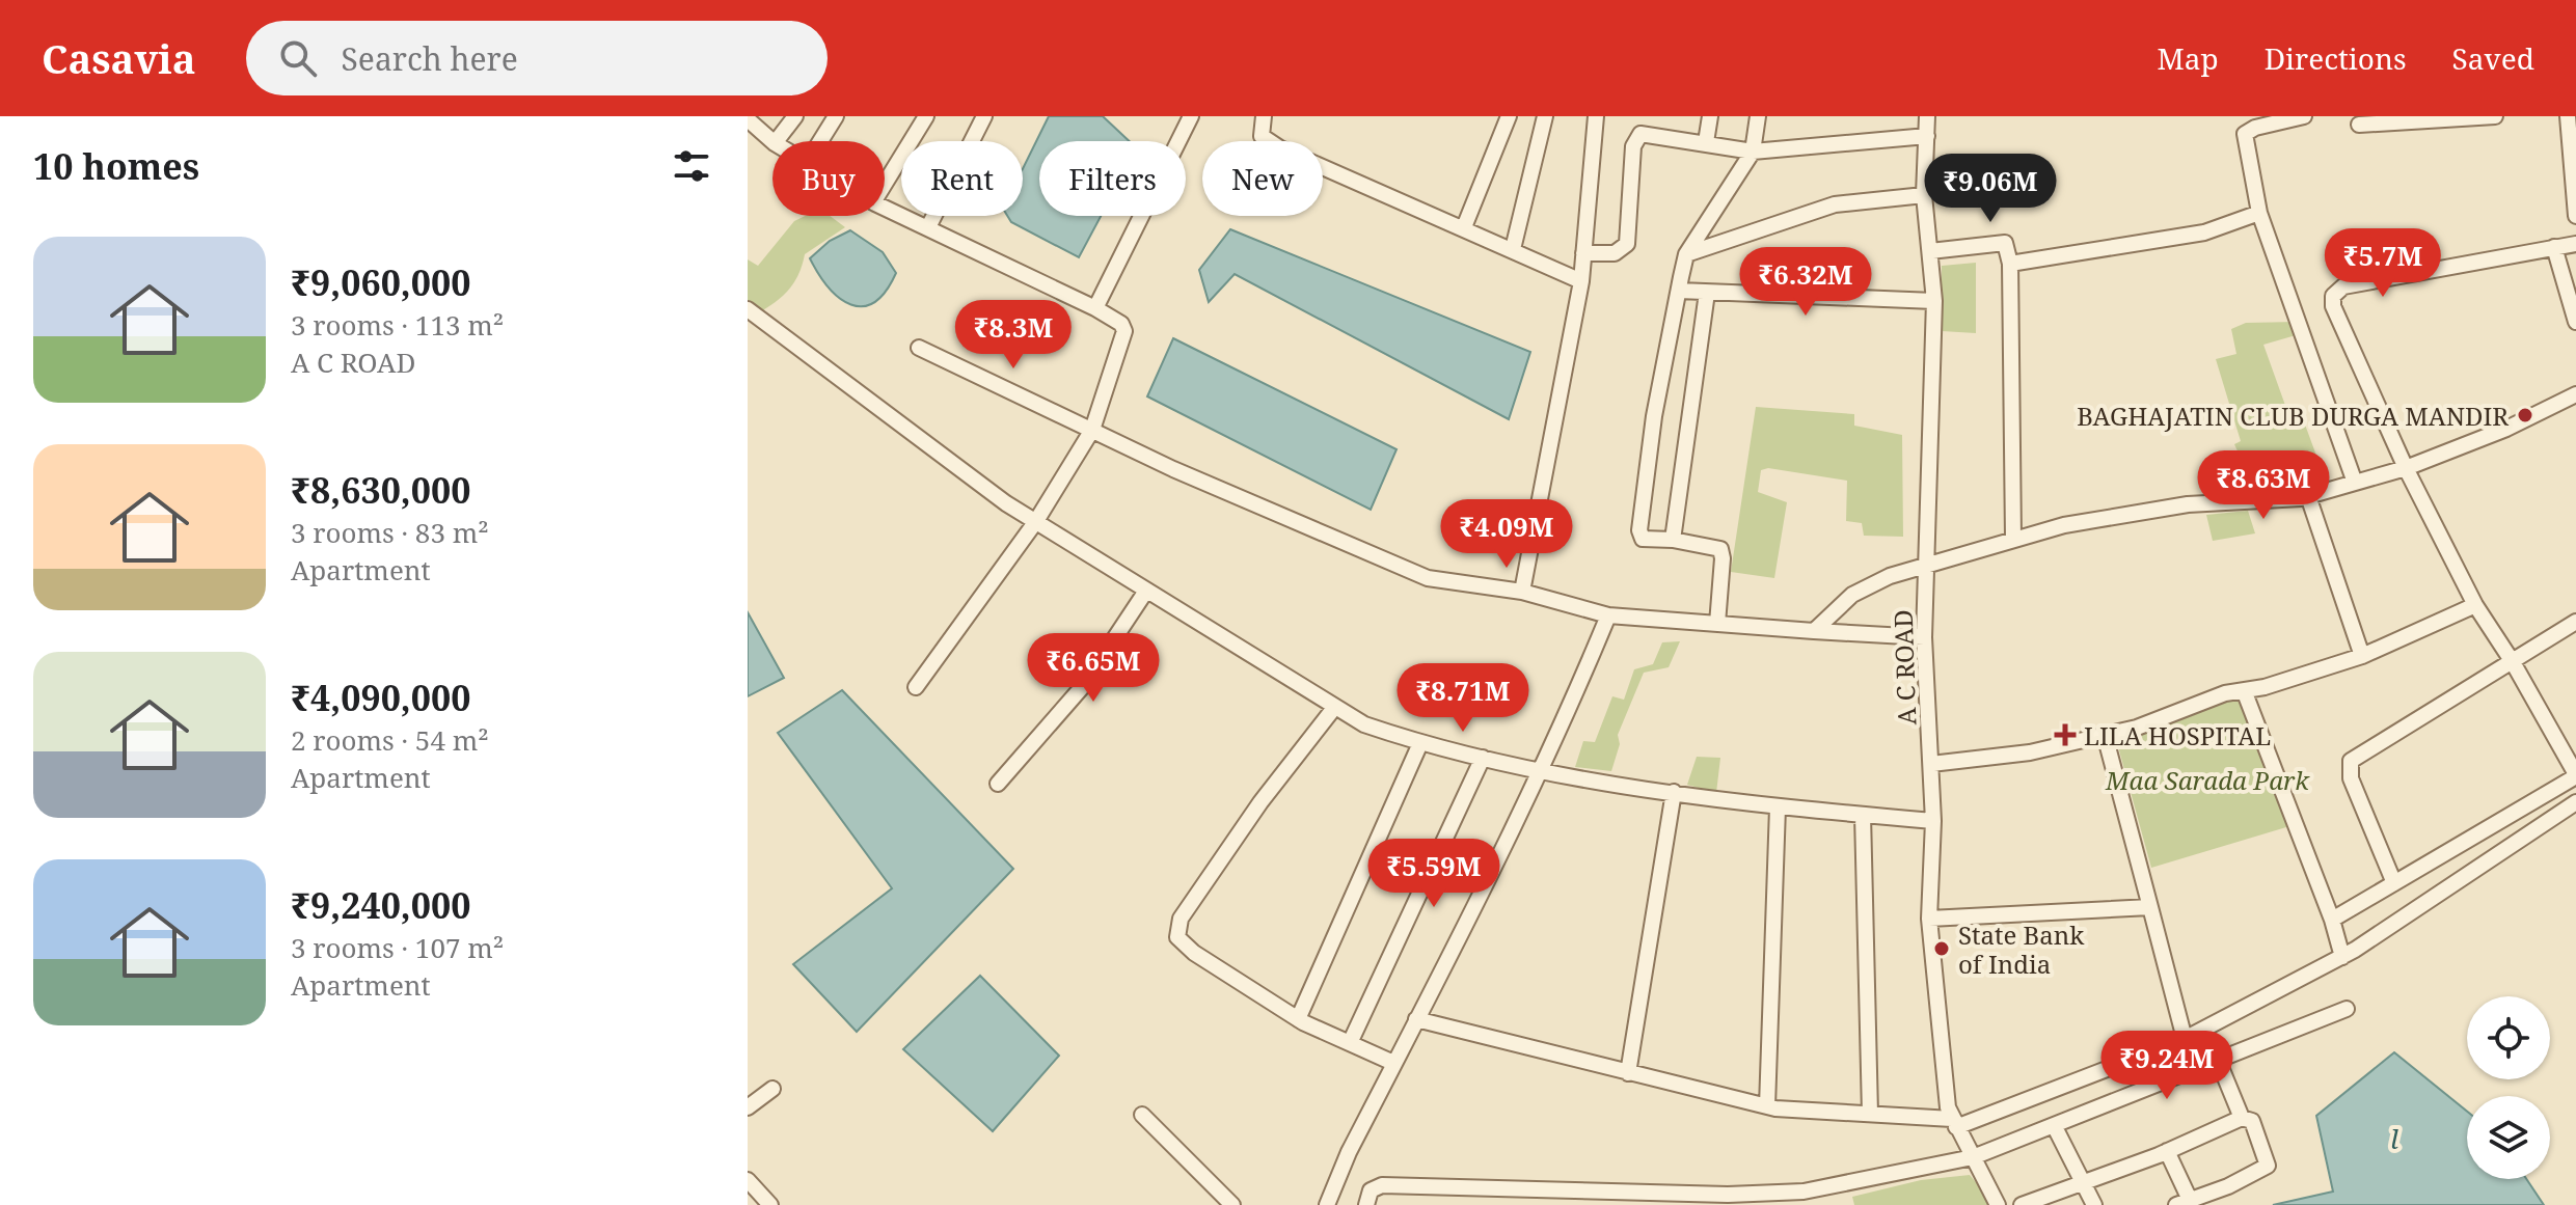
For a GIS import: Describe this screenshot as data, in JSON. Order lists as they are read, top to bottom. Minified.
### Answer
{"streets":{"street":["A C ROAD"]},"water":["l"],"parks":["Maa Sarada Park"],"places":{"other":["BAGHAJATIN CLUB DURGA MANDIR","State Bank of India"],"health":["LILA HOSPITAL"]},"page":{"header":"Casavia","search":"Search here","nav":["Map","Directions","Saved"],"heading":"10 homes","chip":["Buy","Rent","Filters","New"],"price":["₹9.06M","₹5.7M","₹6.32M","₹8.3M","₹8.63M","₹4.09M","₹6.65M","₹8.71M","₹5.59M","₹9.24M"],"list":[{"name":"₹9,060,000","note":"3 rooms · 113 m² · A C ROAD"},{"name":"₹8,630,000","note":"3 rooms · 83 m² · Apartment"},{"name":"₹4,090,000","note":"2 rooms · 54 m² · Apartment"},{"name":"₹9,240,000","note":"3 rooms · 107 m² · Apartment"}]}}
